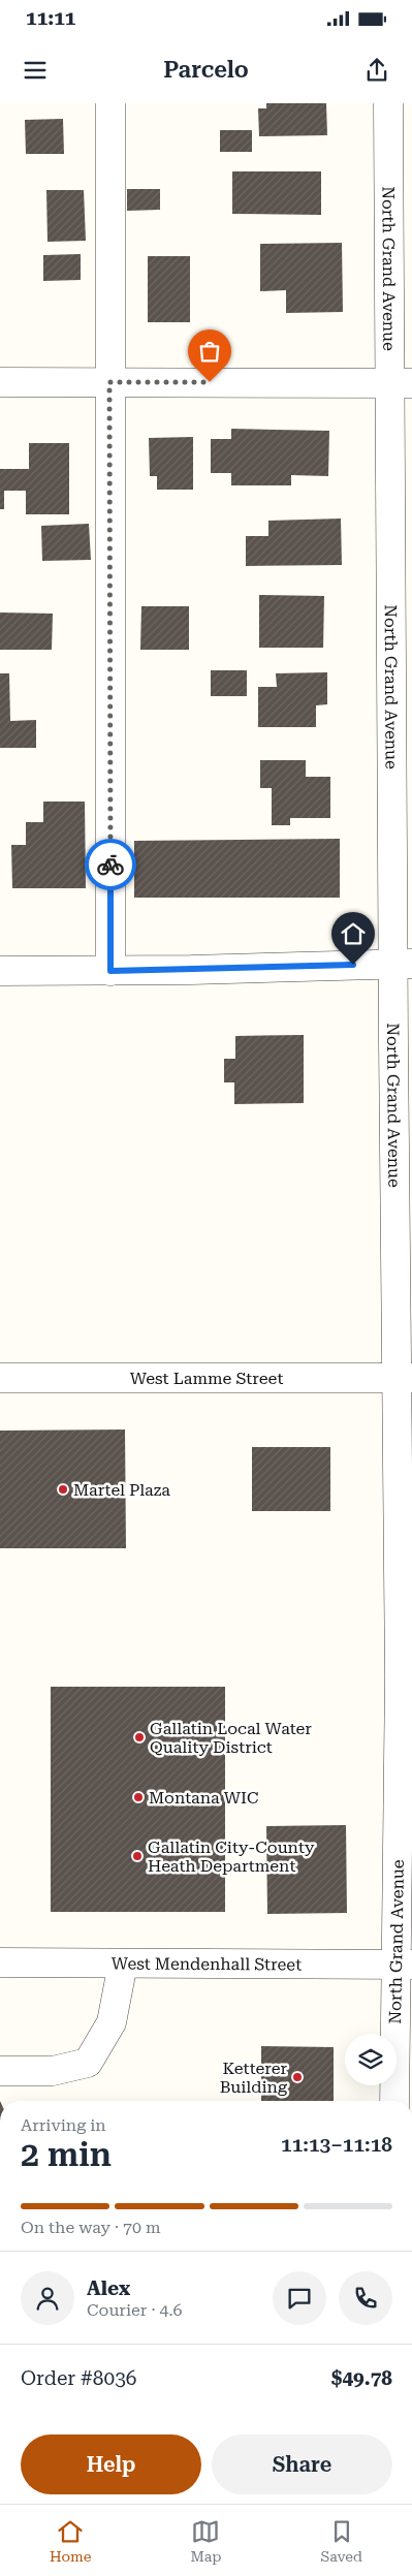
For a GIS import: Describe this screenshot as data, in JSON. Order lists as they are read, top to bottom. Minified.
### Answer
{"streets":{"street":["North Grand Avenue","West Lamme Street","West Mendenhall Street"]},"crossings":[["North Grand Avenue","West Lamme Street"],["North Grand Avenue","West Mendenhall Street"]],"places":["Martel Plaza","Gallatin Local Water Quality District","Montana WIC","Gallatin City-County Heath Department","Ketterer Building"],"page":{"status":"11:11","header":"Parcelo","heading":["2 min","Arriving in","11:13–11:18"],"panel":["Alex","Courier · 4.6","Order #8036","$49.78"],"bar":"On the way · 70 m","buttons":["Help","Share"],"tabs":["Home","Map","Saved"]}}
